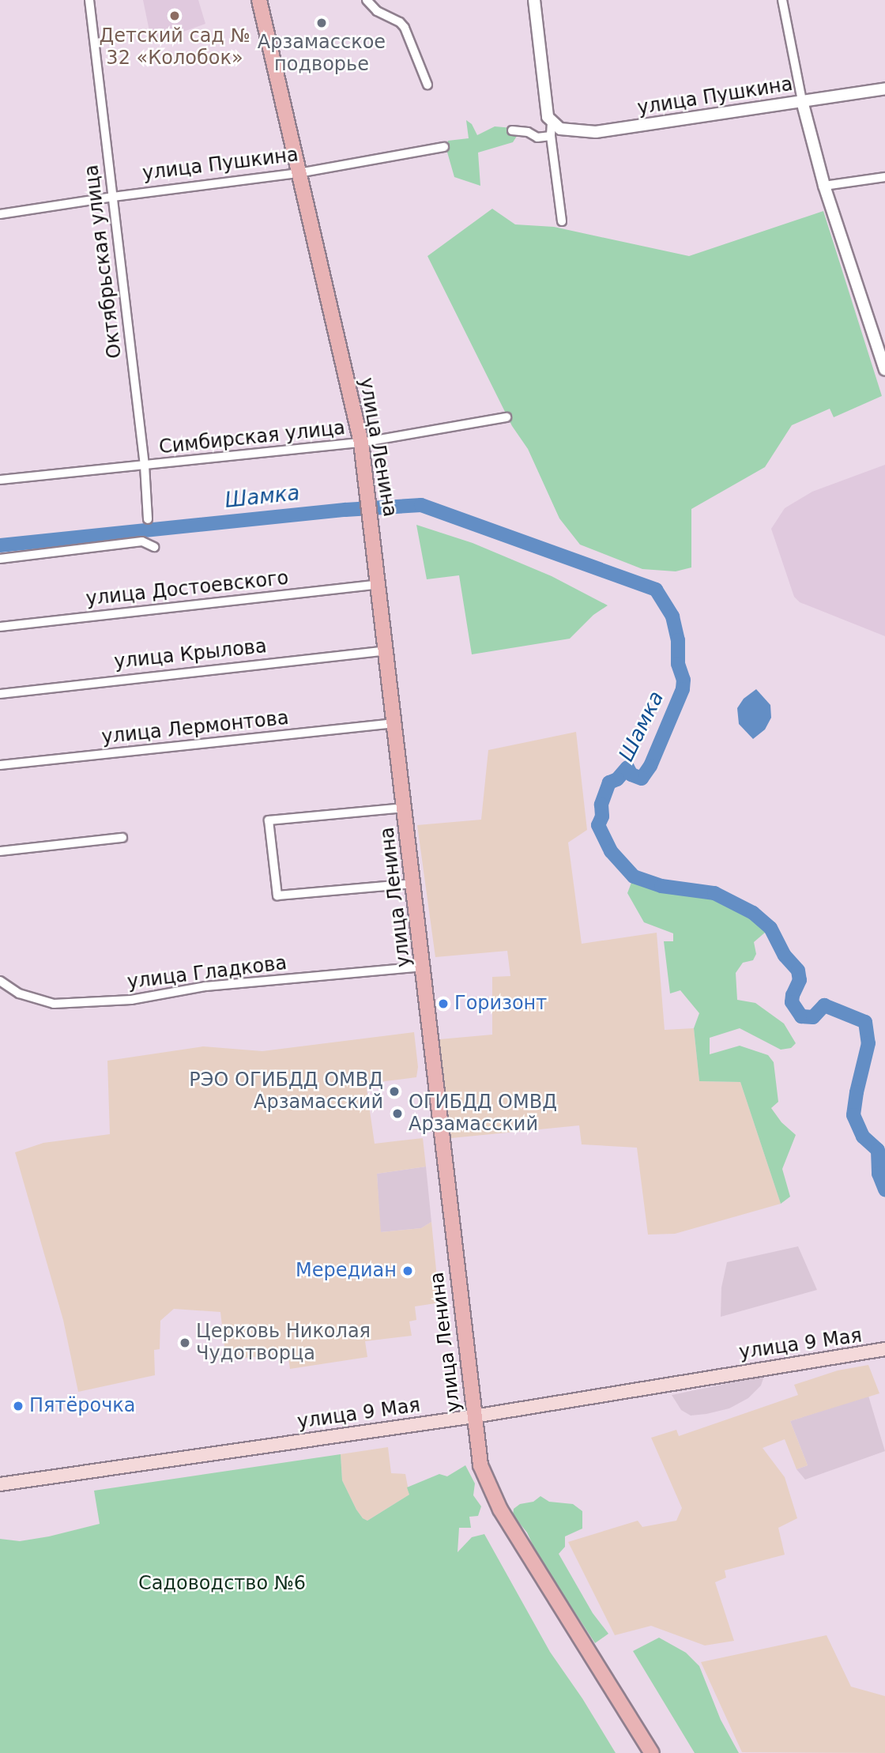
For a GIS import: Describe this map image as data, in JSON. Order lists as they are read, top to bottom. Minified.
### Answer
{"streets":{"main road":["улица Ленина","улица 9 Мая"],"street":["улица Пушкина","Октябрьская улица","Симбирская улица","улица Достоевского","улица Крылова","улица Лермонтова","улица Гладкова"]},"crossings":[["улица Пушкина","Октябрьская улица"],["улица Пушкина","улица Ленина"],["Октябрьская улица","Симбирская улица"],["Симбирская улица","улица Ленина"],["улица Ленина","улица Достоевского"],["улица Ленина","улица Крылова"],["улица Ленина","улица Лермонтова"],["улица Ленина","улица Гладкова"],["улица Ленина","улица 9 Мая"]],"water":["Шамка"],"parks":["Садоводство №6"],"places":["Детский сад № 32 «Колобок»","Арзамасское подворье","Горизонт","РЭО ОГИБДД ОМВД Арзамасский","ОГИБДД ОМВД Арзамасский","Мередиан","Церковь Николая Чудотворца","Пятёрочка"]}
